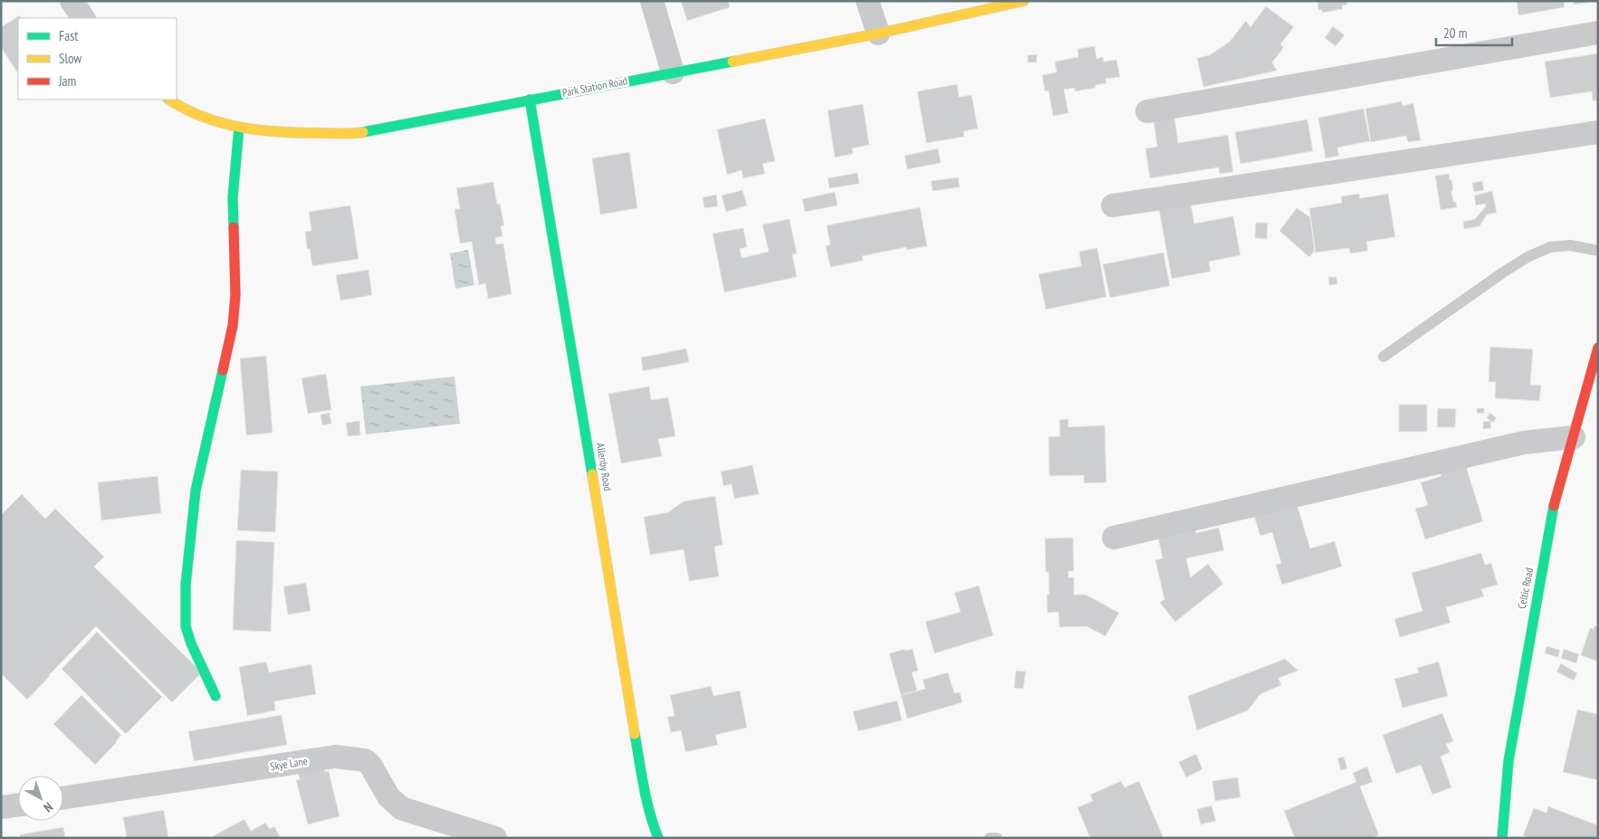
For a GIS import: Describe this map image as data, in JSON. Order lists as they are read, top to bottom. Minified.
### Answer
{"streets":{"street":["Park Station Road","Allenby Road","Celtic Road","Skye Lane"]},"crossings":[["Park Station Road","Allenby Road"]],"legend":["Fast","Slow","Jam"],"scale_bar":"20 m","north":"bottom right"}
